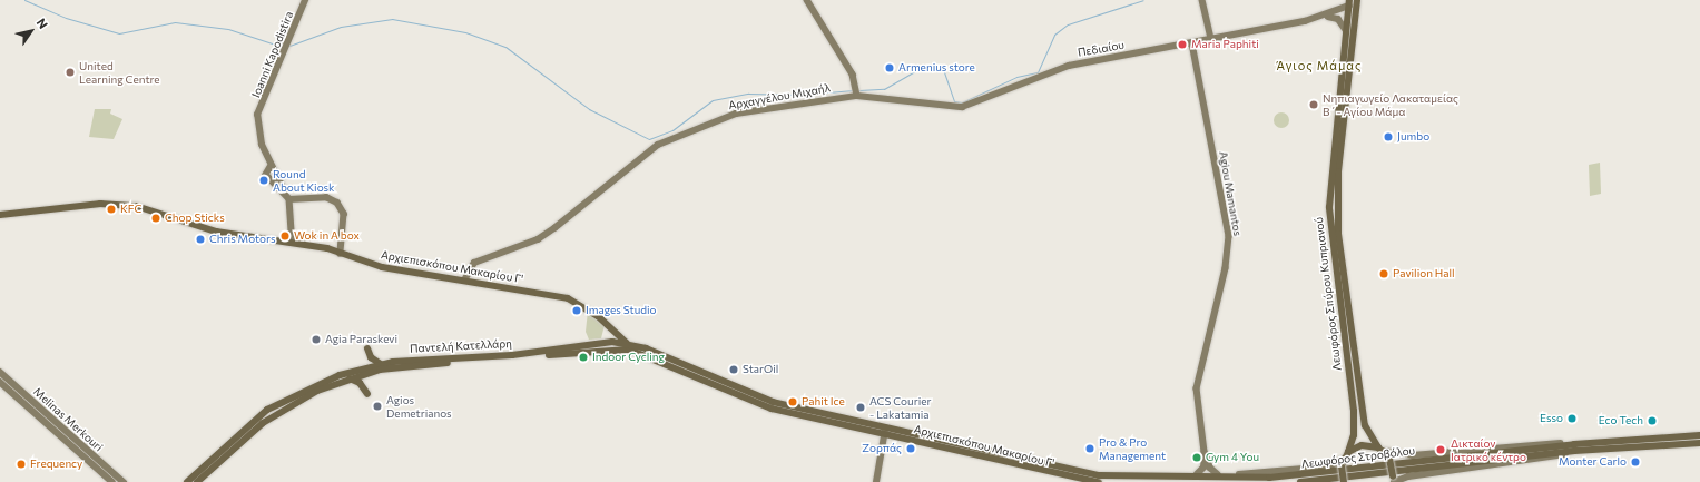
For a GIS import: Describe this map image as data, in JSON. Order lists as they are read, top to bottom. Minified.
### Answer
{"streets":{"main road":["Αρχιεπισκόπου Μακαρίου Γ'","Λεωφόρος Σπύρου Κυπριανού","Παντελή Κατελλάρη","Λεωφόρος Στροβόλου"],"street":["Πεδιαίου","Ioanni Kapodistira","Αρχαγγέλου Μιχαήλ","Agiou Mamantos","Melinas Merkouri"]},"crossings":[["Πεδιαίου","Αρχαγγέλου Μιχαήλ"],["Πεδιαίου","Agiou Mamantos"],["Πεδιαίου","Λεωφόρος Σπύρου Κυπριανού"],["Αρχαγγέλου Μιχαήλ","Αρχιεπισκόπου Μακαρίου Γ'"],["Αρχιεπισκόπου Μακαρίου Γ'","Παντελή Κατελλάρη"],["Αρχιεπισκόπου Μακαρίου Γ'","Λεωφόρος Στροβόλου"]],"districts":["Άγιος Μάμας"],"places":["Maria Paphiti","Armenius store","United Learning Centre","Νηπιαγωγείο Λακαταμείας Β΄- Αγίου Μάμα","Jumbo","Round About Kiosk","KFC","Chop Sticks","Wok in A box","Chris Motors","Pavilion Hall","Images Studio","Agia Paraskevi","Indoor Cycling","StarOil","Pahit Ice","Agios Demetrianos","ACS Courier - Lakatamia","Esso","Eco Tech","Ζορπάς","Pro & Pro Management","Δικταίον Ιατρικό κέντρο","Gym 4 You","Monter Carlo","Frequency"],"north":"top right"}
